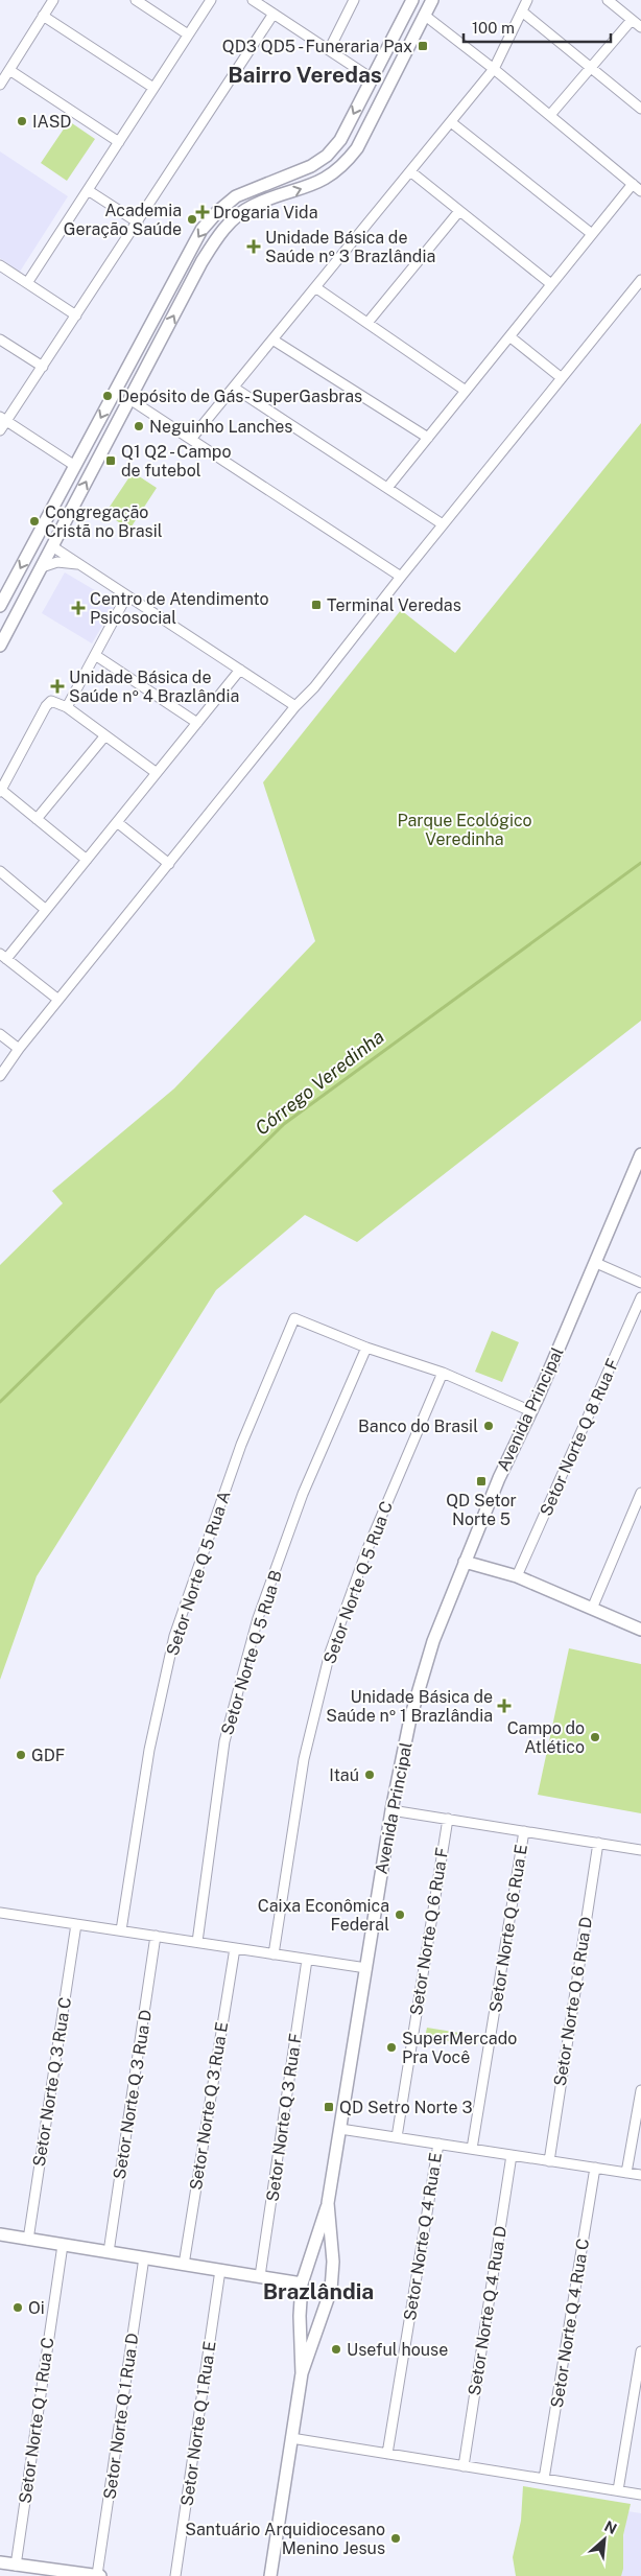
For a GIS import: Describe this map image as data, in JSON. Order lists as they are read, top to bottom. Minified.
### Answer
{"streets":{"street":["Avenida Principal","Setor Norte Q 8 Rua F","Setor Norte Q 5 Rua A","Setor Norte Q 5 Rua C","Setor Norte Q 5 Rua B","Setor Norte Q 6 Rua E","Setor Norte Q 6 Rua F","Setor Norte Q 6 Rua D","Setor Norte Q 3 Rua C","Setor Norte Q 3 Rua D","Setor Norte Q 3 Rua E","Setor Norte Q 3 Rua F","Setor Norte Q 4 Rua E","Setor Norte Q 4 Rua D","Setor Norte Q 4 Rua C","Setor Norte Q 1 Rua D","Setor Norte Q 1 Rua C","Setor Norte Q 1 Rua E"]},"crossings":[["Setor Norte Q 5 Rua A","Setor Norte Q 5 Rua B"]],"districts":["Bairro Veredas","Brazlândia"],"water":["Córrego Veredinha"],"parks":["Parque Ecológico Veredinha"],"places":{"transit":["QD3 QD5 - Funeraria Pax","Q1 Q2 - Campo de futebol","Terminal Veredas","QD Setor Norte 5","QD Setro Norte 3"],"other":["IASD","Academia Geração Saúde","Depósito de Gás- SuperGasbras","Neguinho Lanches","Congregação Cristã no Brasil","Banco do Brasil","Campo do Atlético","GDF","Itaú","Caixa Econômica Federal","SuperMercado Pra Você","Oi","Useful house","Santuário Arquidiocesano Menino Jesus"],"health":["Drogaria Vida","Unidade Básica de Saúde nº 3 Brazlândia","Centro de Atendimento Psicosocial","Unidade Básica de Saúde nº 4 Brazlândia","Unidade Básica de Saúde nº 1 Brazlândia"]},"scale_bar":"100 m","north":"top right"}
